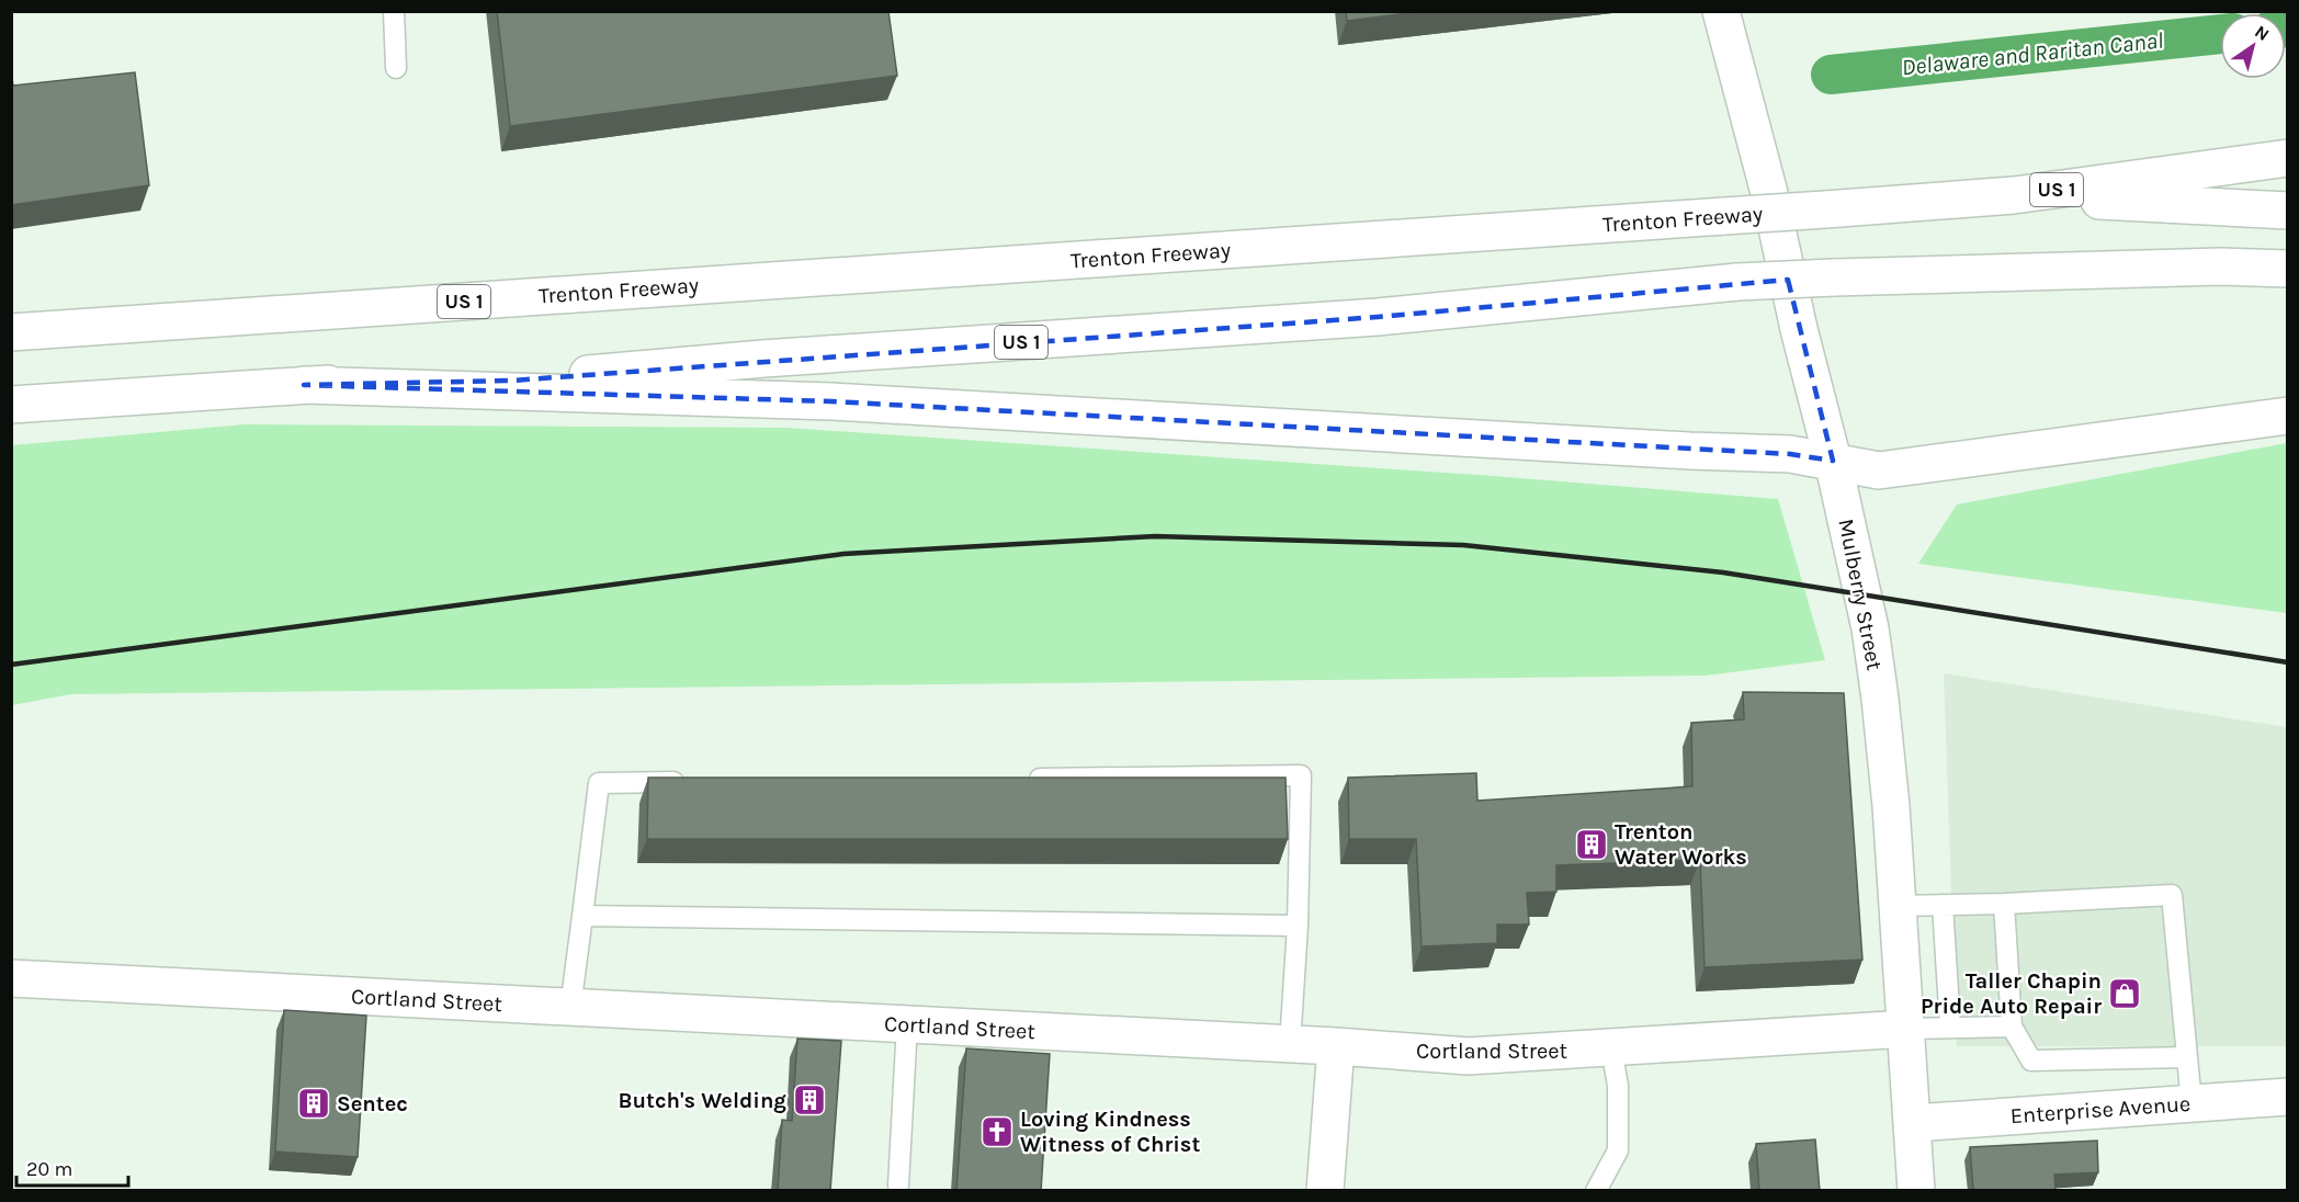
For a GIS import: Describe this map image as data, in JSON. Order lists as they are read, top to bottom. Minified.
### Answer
{"streets":{"main road":["US 1","Trenton Freeway","Mulberry Street","Cortland Street","Enterprise Avenue"]},"crossings":[["Mulberry Street","Cortland Street"],["Mulberry Street","Enterprise Avenue"]],"water":["Delaware and Raritan Canal"],"places":{"building":["Trenton Water Works","Butch's Welding","Sentec"],"shop":["Taller Chapin Pride Auto Repair"],"church":["Loving Kindness Witness of Christ"]},"scale_bar":"20 m","north":"top right"}
